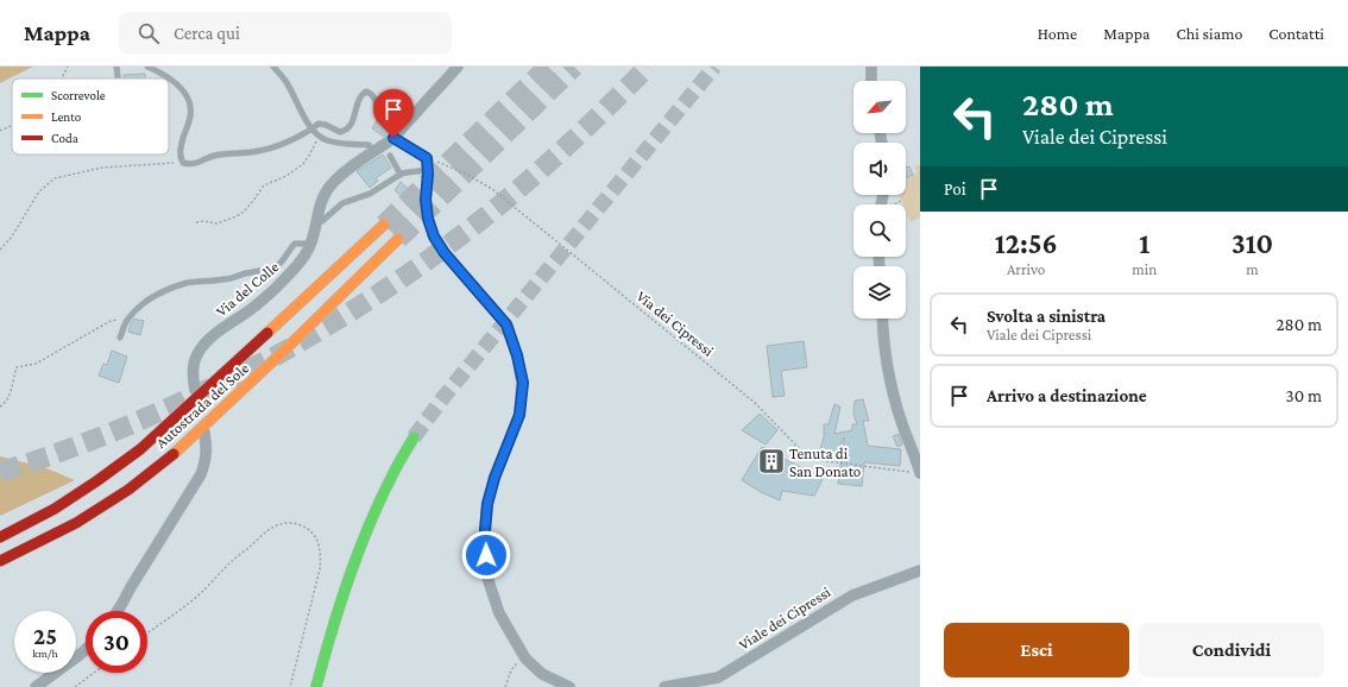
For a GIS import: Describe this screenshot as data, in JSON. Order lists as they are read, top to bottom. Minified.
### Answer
{"streets":{"main road":["Autostrada del Sole"],"street":["Via del Colle","Viale dei Cipressi"],"path":["Via dei Cipressi"]},"places":{"building":["Tenuta di San Donato"]},"legend":["Scorrevole","Lento","Coda"],"north":"bottom left","page":{"header":"Mappa","search":"Cerca qui","nav":["Home","Mappa","Chi siamo","Contatti"],"turn":["280 m","Viale dei Cipressi"],"then":"Poi","eta":["12:56","Arrivo","1","min","310","m"],"list":[{"name":"Svolta a sinistra","note":"Viale dei Cipressi","value":"280 m"},{"name":"Arrivo a destinazione","value":"30 m"}],"speed":"25 km/h","limit":"30","buttons":["Esci","Condividi"]}}
